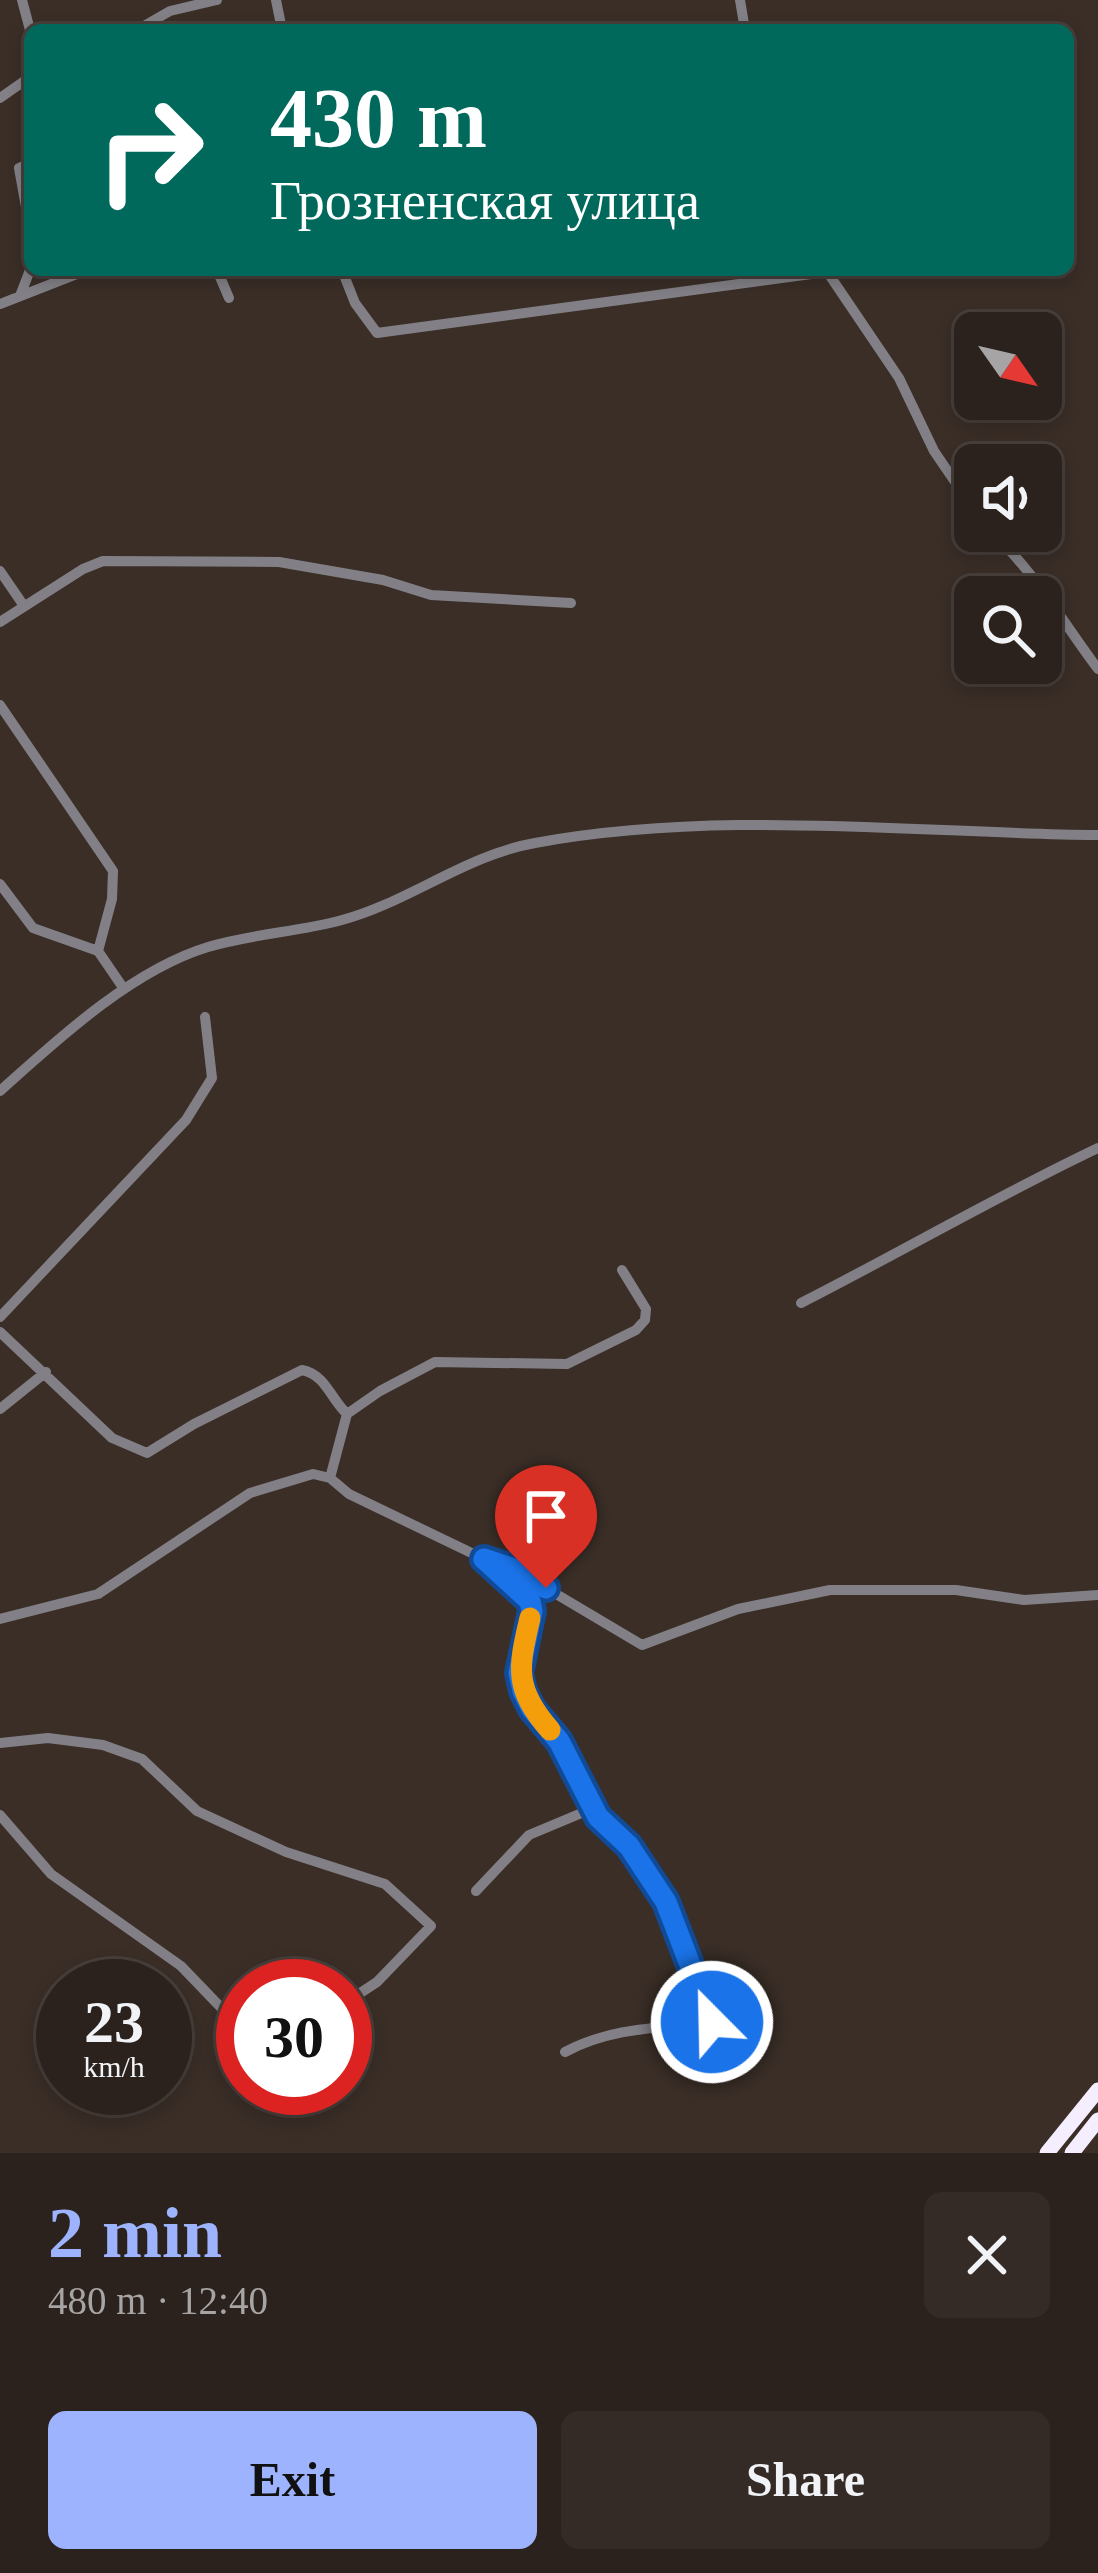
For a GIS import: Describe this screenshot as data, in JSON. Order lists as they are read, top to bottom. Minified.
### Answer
{"north":"bottom right","page":{"turn":["430 m","Грозненская улица"],"speed":"23 km/h","limit":"30","heading":["2 min","480 m · 12:40"],"buttons":["Exit","Share"]}}
